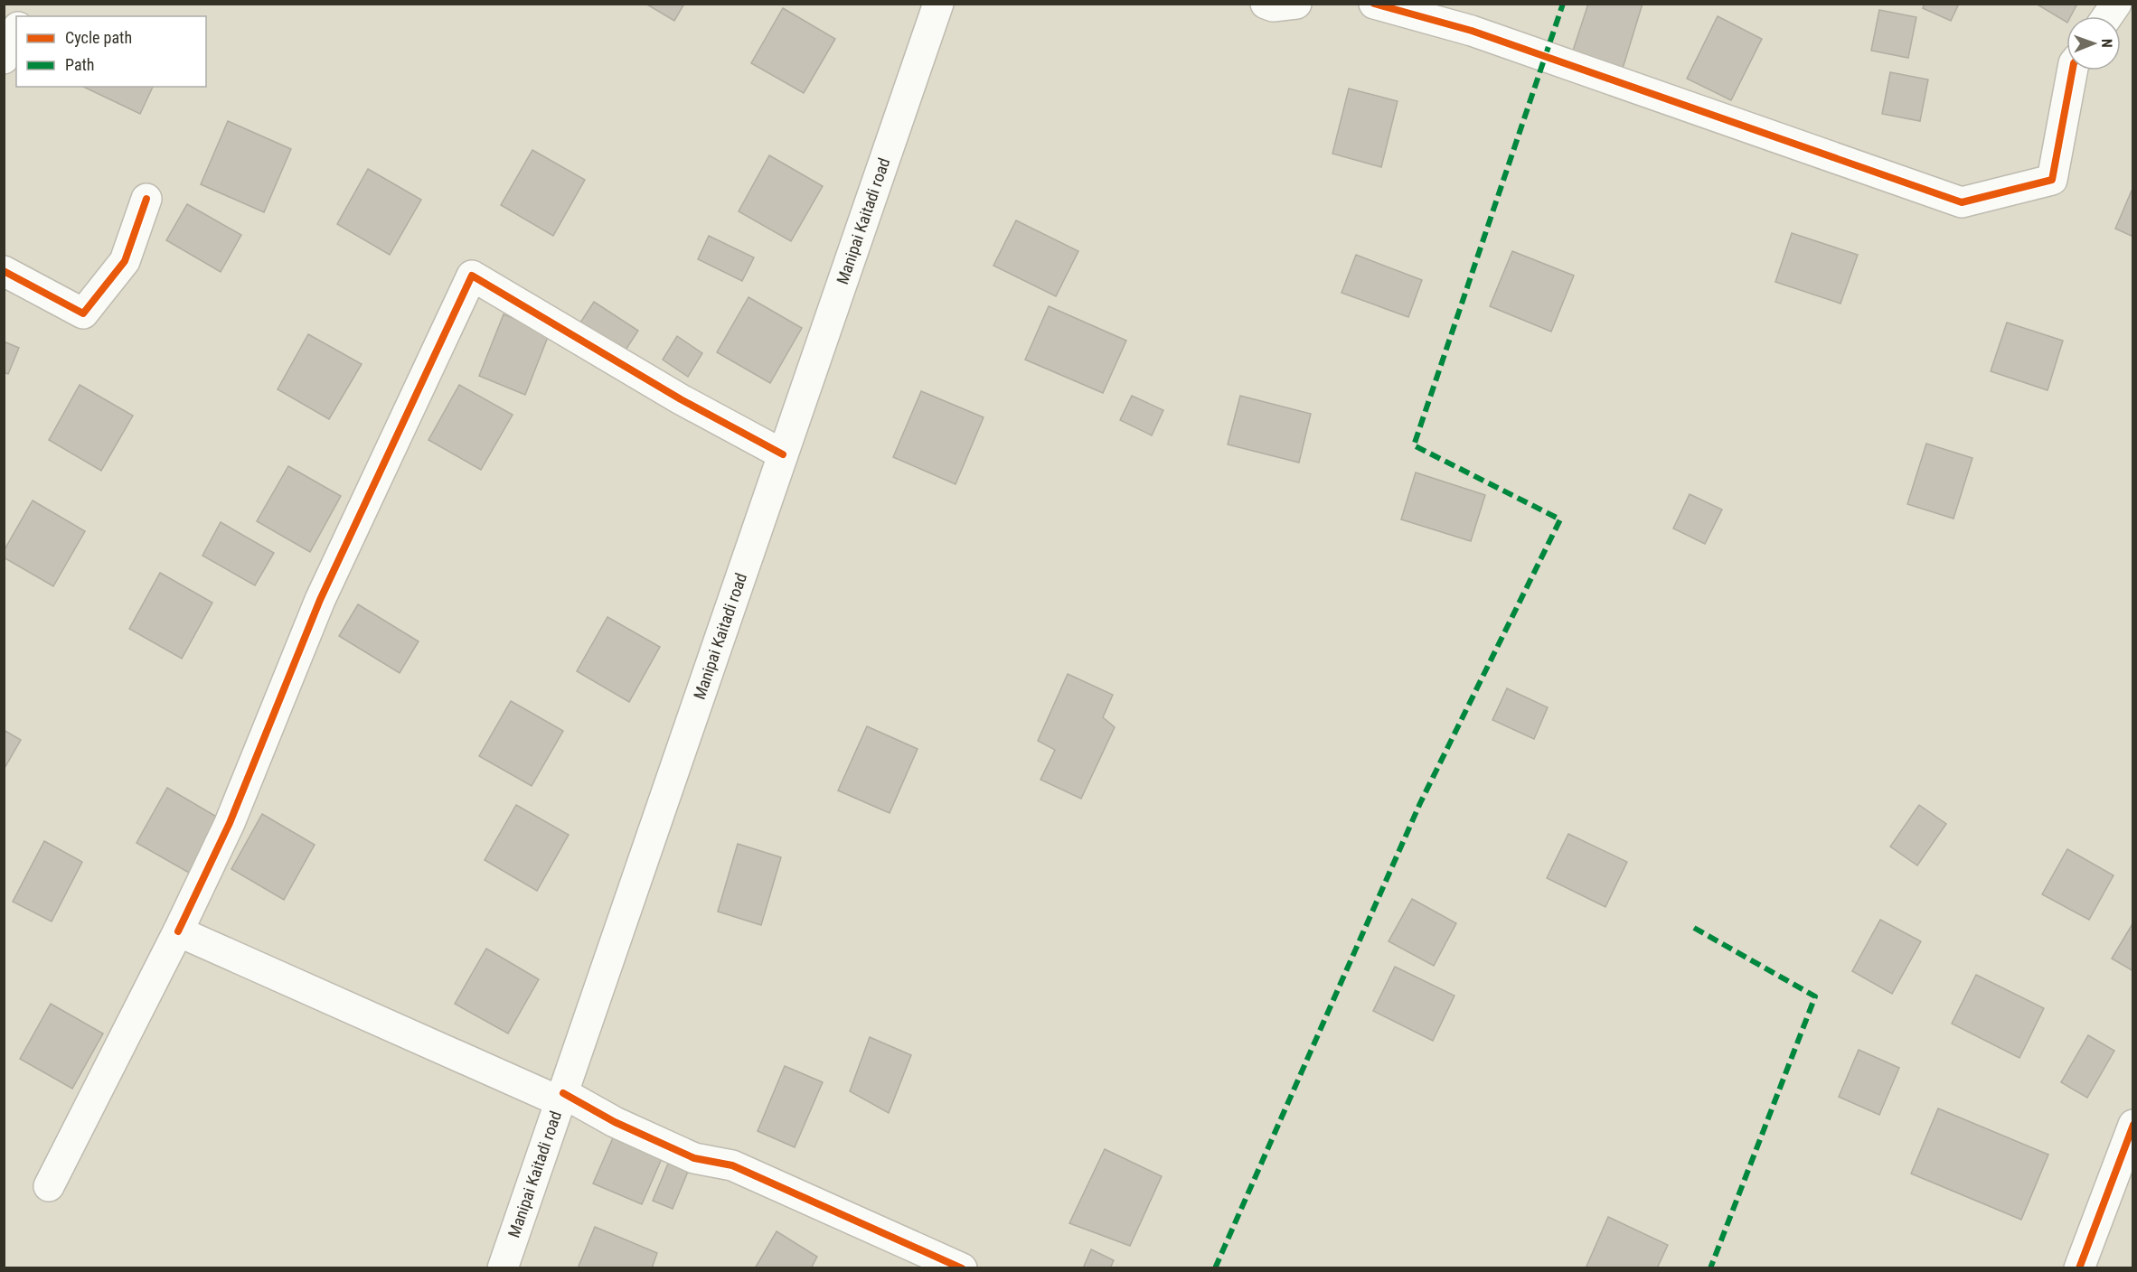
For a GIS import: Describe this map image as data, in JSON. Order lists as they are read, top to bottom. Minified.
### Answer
{"streets":{"street":["Manipai Kaitadi road"]},"legend":["Cycle path","Path"],"north":"right"}
